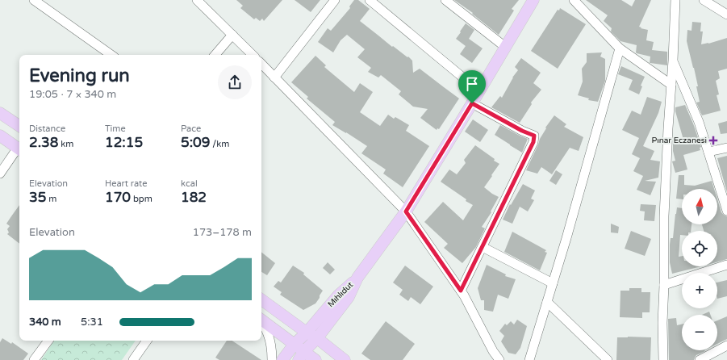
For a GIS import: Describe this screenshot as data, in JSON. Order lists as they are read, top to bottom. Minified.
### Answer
{"streets":{"main road":["Mıhlıdut"]},"places":{"health":["Pınar Eczanesi"]},"north":"top","page":{"heading":["Evening run","19:05 · 7 × 340 m"],"stats":[["Distance","2.38 km"],["Time","12:15"],["Pace","5:09 /km"],["Elevation","35 m"],["Heart rate","170 bpm"],["kcal","182"]],"map_buttons":["+","−"],"chart":["Elevation","173–178 m"],"list":[{"name":"340 m","note":"5:31"}]}}
